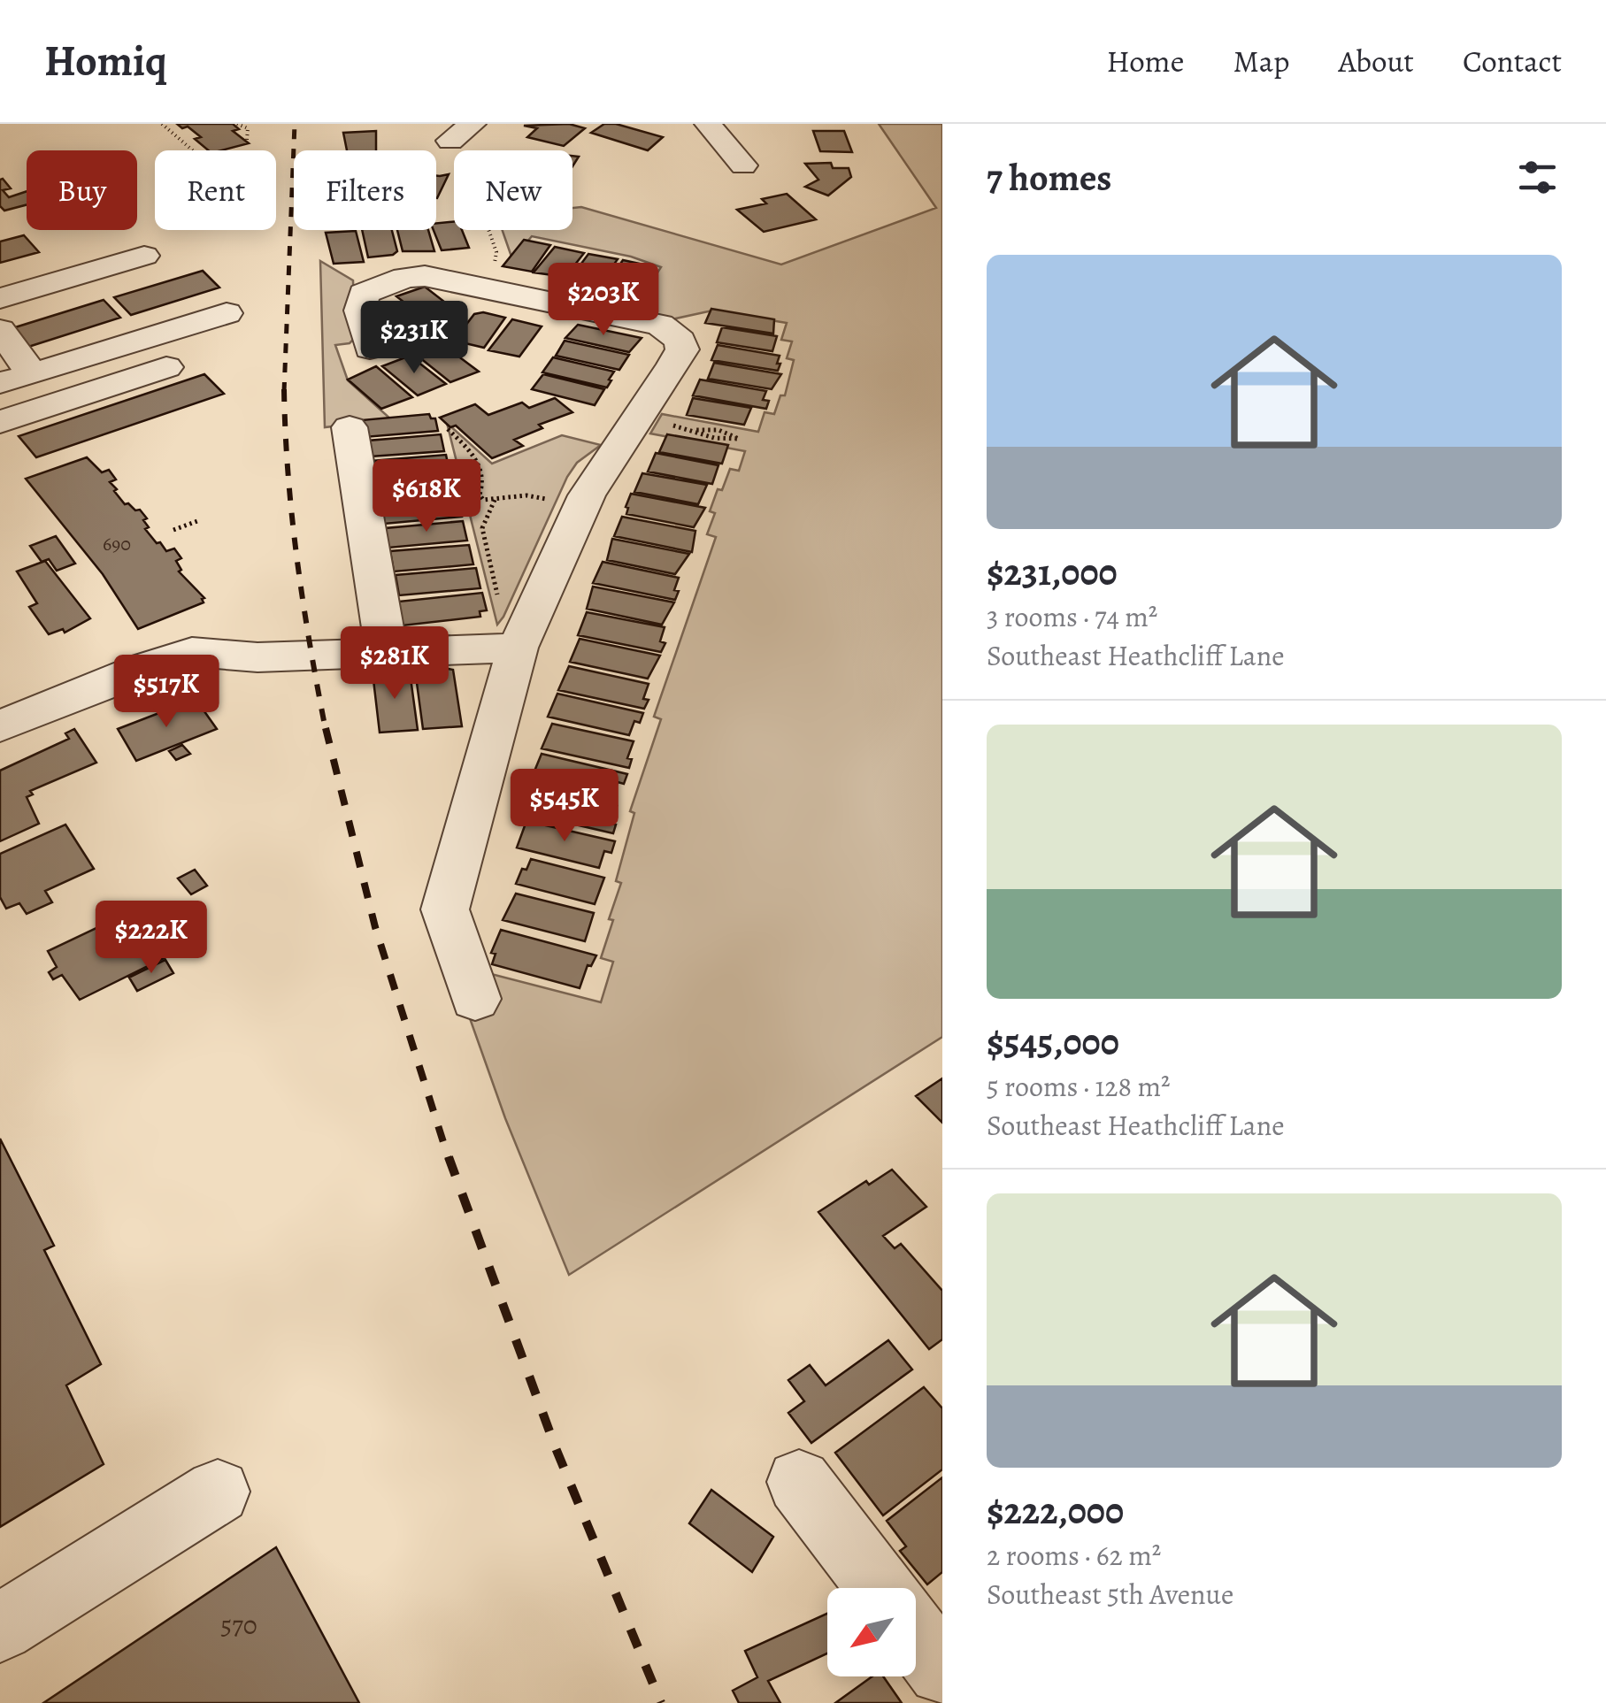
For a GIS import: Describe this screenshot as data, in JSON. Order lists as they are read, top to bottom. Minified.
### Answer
{"house_numbers":["690","570"],"north":"bottom left","page":{"header":"Homiq","nav":["Home","Map","About","Contact"],"heading":"7 homes","chip":["Buy","Rent","Filters","New"],"list":[{"name":"$231,000","note":"3 rooms · 74 m² · Southeast Heathcliff Lane"},{"name":"$545,000","note":"5 rooms · 128 m² · Southeast Heathcliff Lane"},{"name":"$222,000","note":"2 rooms · 62 m² · Southeast 5th Avenue"}],"price":["$203K","$231K","$618K","$281K","$517K","$545K","$222K"]}}
